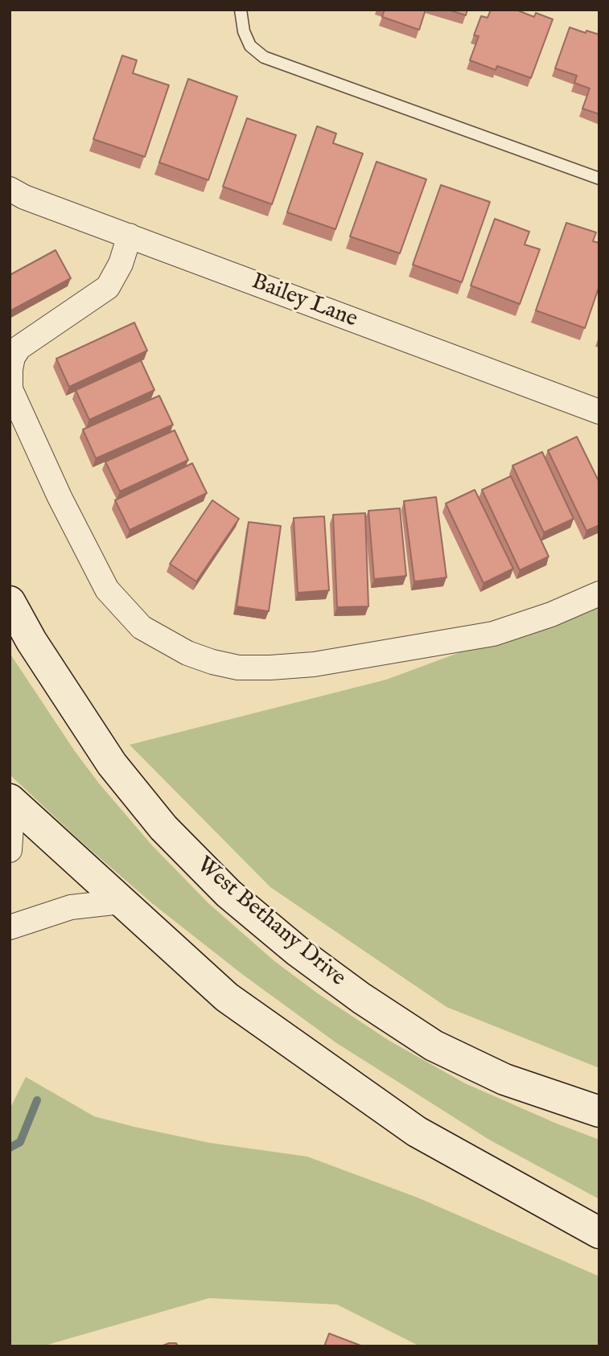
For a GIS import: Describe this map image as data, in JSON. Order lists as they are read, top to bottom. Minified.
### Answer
{"streets":{"main road":["West Bethany Drive"],"street":["Bailey Lane"]}}
